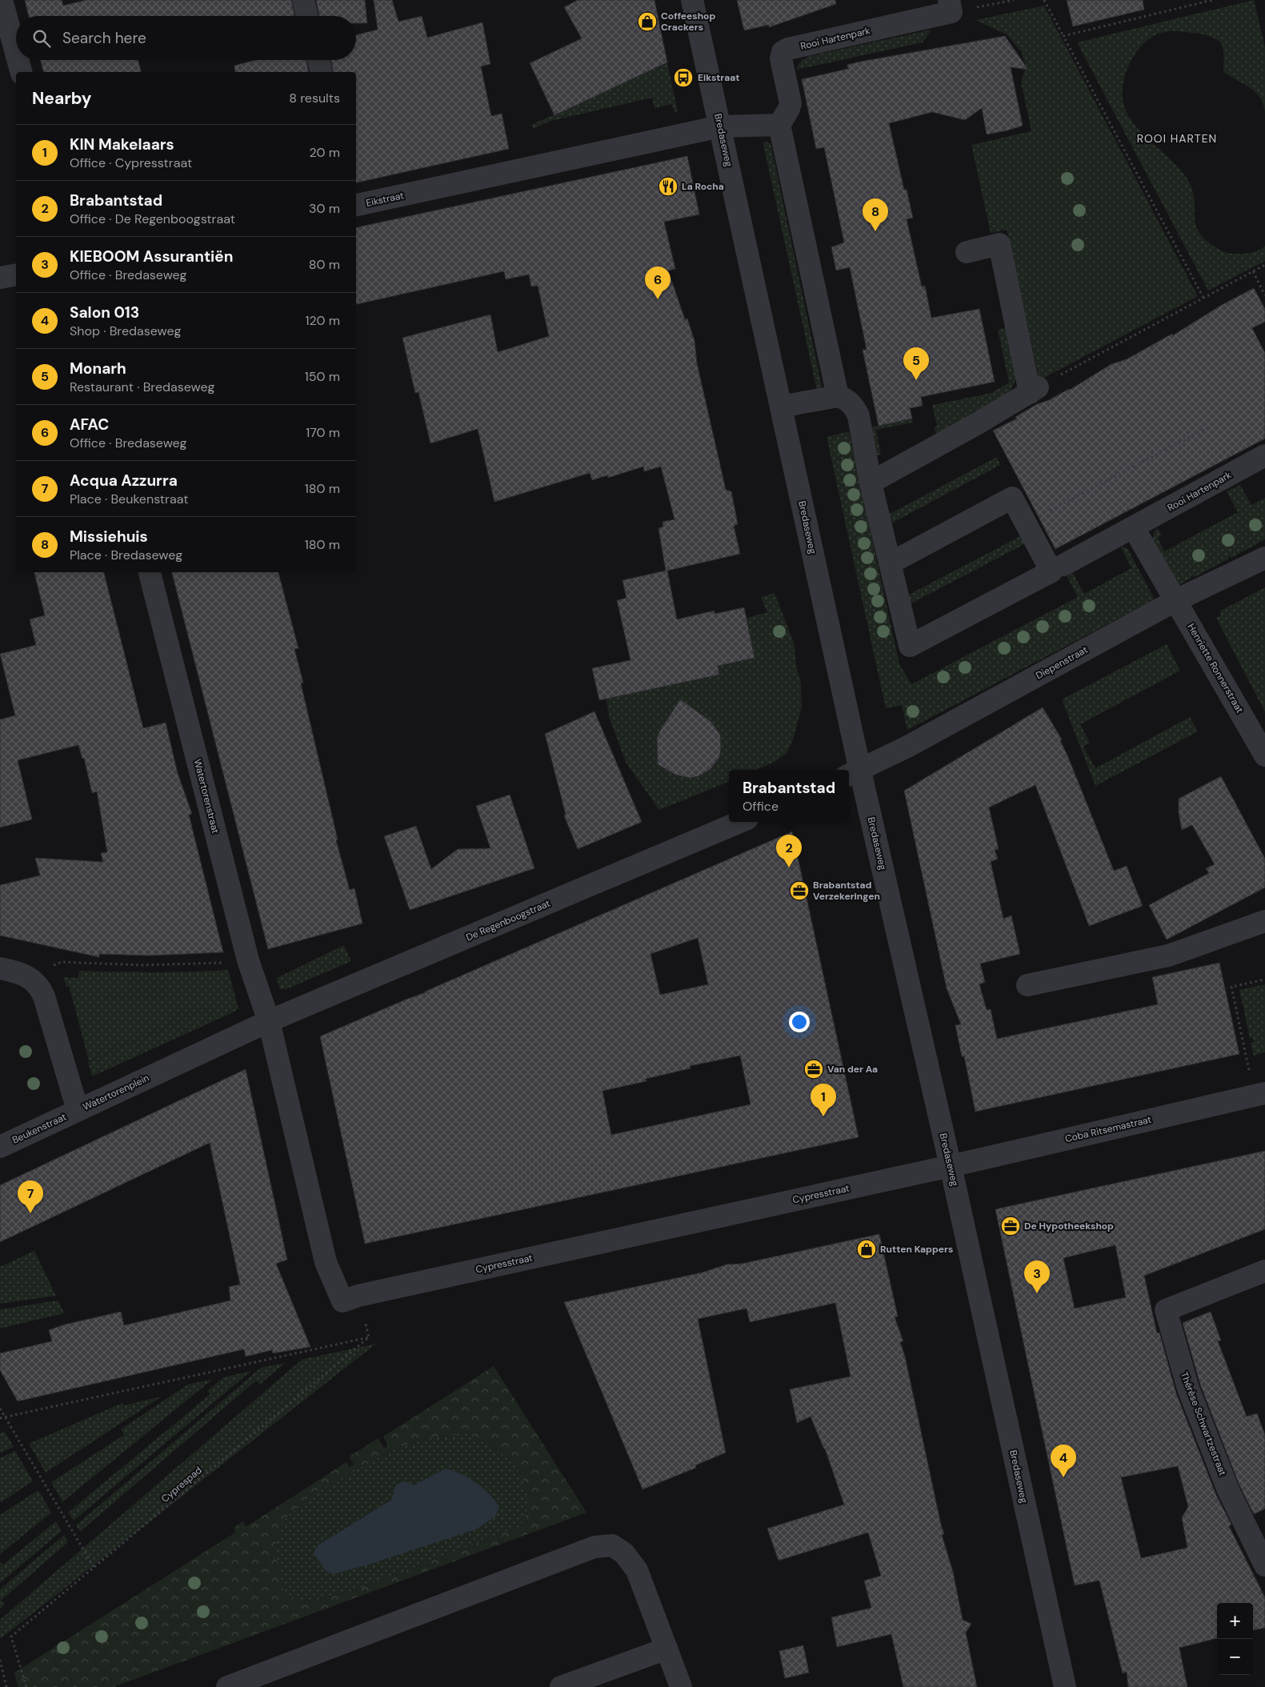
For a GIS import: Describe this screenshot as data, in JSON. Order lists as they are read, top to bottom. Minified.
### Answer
{"streets":{"street":["Rooi Hartenpark","Bredaseweg","Eikstraat","Diepenstraat","Henriette Ronnerstraat","Watertorenstraat","De Regenboogstraat","Watertorenplein","Beukenstraat","Coba Ritsemastraat","Cypresstraat","Thérèse Schwartzestraat"],"path":["Cyprespad"]},"crossings":[["Rooi Hartenpark","Eikstraat"],["Bredaseweg","Eikstraat"],["Bredaseweg","Diepenstraat"],["Bredaseweg","Coba Ritsemastraat"],["Bredaseweg","Cypresstraat"],["Diepenstraat","Henriette Ronnerstraat"],["Watertorenstraat","De Regenboogstraat"],["Watertorenstraat","Watertorenplein"],["Watertorenstraat","Cypresstraat"],["De Regenboogstraat","Watertorenplein"],["De Regenboogstraat","Cypresstraat"],["Watertorenplein","Beukenstraat"],["Watertorenplein","Cypresstraat"],["Coba Ritsemastraat","Cypresstraat"]],"districts":["ROOI HARTEN"],"places":{"shop":["Coffeeshop Crackers","Rutten Kappers"],"bus stop":["Eikstraat"],"restaurant":["La Rocha"],"office":["Brabantstad Verzekeringen","Van der Aa","De Hypotheekshop"]},"page":{"search":"Search here","heading":["Nearby","8 results"],"list":[{"mark":"1","name":"KIN Makelaars","note":"Office · Cypresstraat","value":"20 m"},{"mark":"2","name":"Brabantstad","note":"Office · De Regenboogstraat","value":"30 m"},{"mark":"3","name":"KIEBOOM Assurantiën","note":"Office · Bredaseweg","value":"80 m"},{"mark":"4","name":"Salon 013","note":"Shop · Bredaseweg","value":"120 m"},{"mark":"5","name":"Monarh","note":"Restaurant · Bredaseweg","value":"150 m"},{"mark":"6","name":"AFAC","note":"Office · Bredaseweg","value":"170 m"},{"mark":"7","name":"Acqua Azzurra","note":"Place · Beukenstraat","value":"180 m"},{"mark":"8","name":"Missiehuis","note":"Place · Bredaseweg","value":"180 m"}],"pins":["8","6","5","2","1","7","3","4"],"popup":["Brabantstad","Office"],"map_buttons":["+","−"]}}
